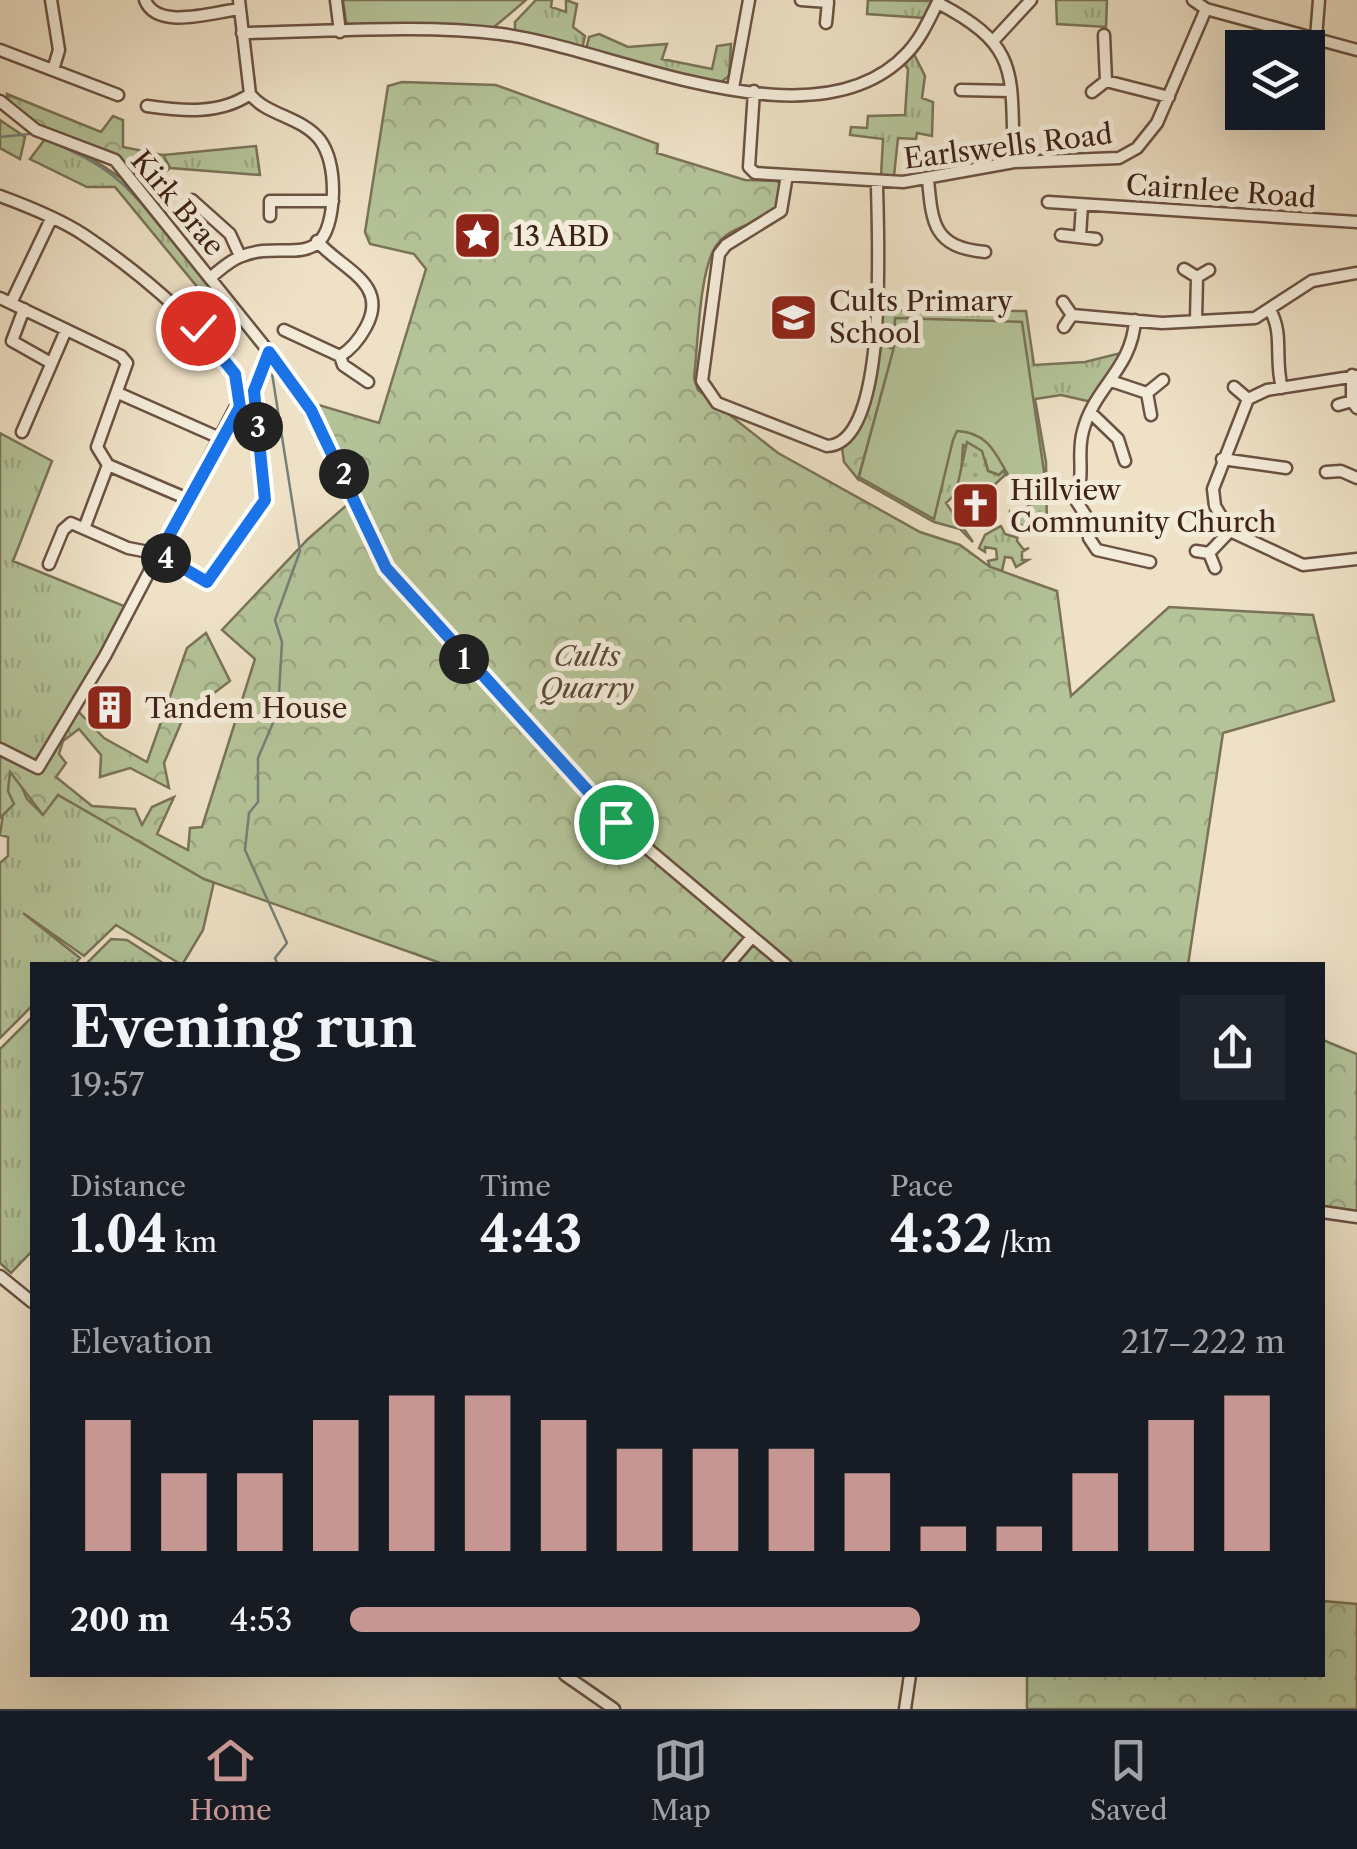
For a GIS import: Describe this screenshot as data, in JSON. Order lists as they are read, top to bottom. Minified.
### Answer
{"streets":{"street":["Earlswells Road","Cairnlee Road","Kirk Brae"]},"parks":["Cults Quarry"],"places":{"place":["13 ABD"],"school or university":["Cults Primary School"],"church":["Hillview Community Church"],"building":["Tandem House"]},"page":{"pins":["3","2","4","1"],"heading":["Evening run","19:57"],"stats":[["Distance","1.04 km"],["Time","4:43"],["Pace","4:32 /km"]],"chart":["Elevation","217–222 m"],"list":[{"name":"200 m","note":"4:53"}],"tabs":["Home","Map","Saved"]}}
